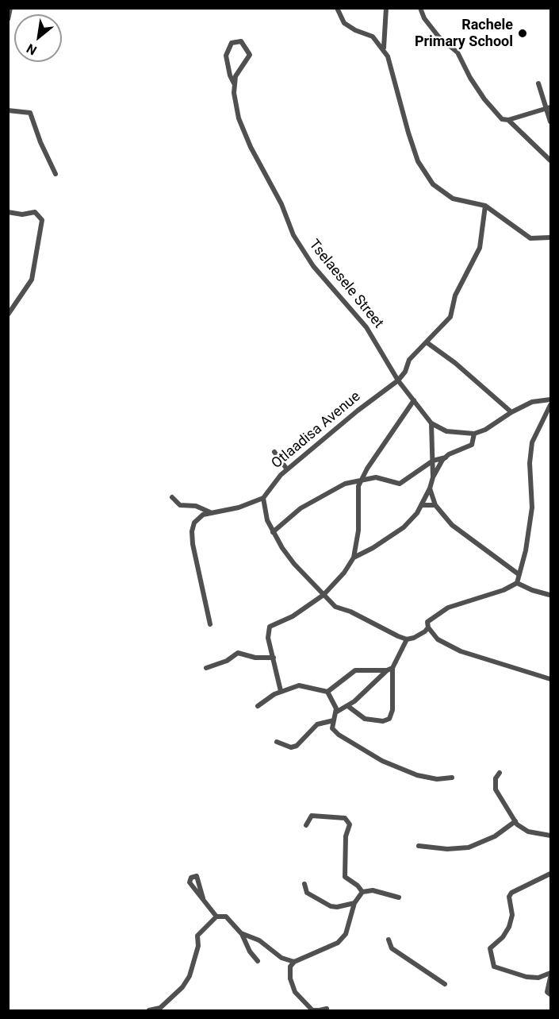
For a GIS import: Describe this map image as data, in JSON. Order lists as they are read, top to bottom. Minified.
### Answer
{"streets":{"street":["Tselaesele Street","Otlaadisa Avenue"]},"crossings":[["Tselaesele Street","Otlaadisa Avenue"]],"places":["Rachele Primary School"],"north":"bottom left"}
